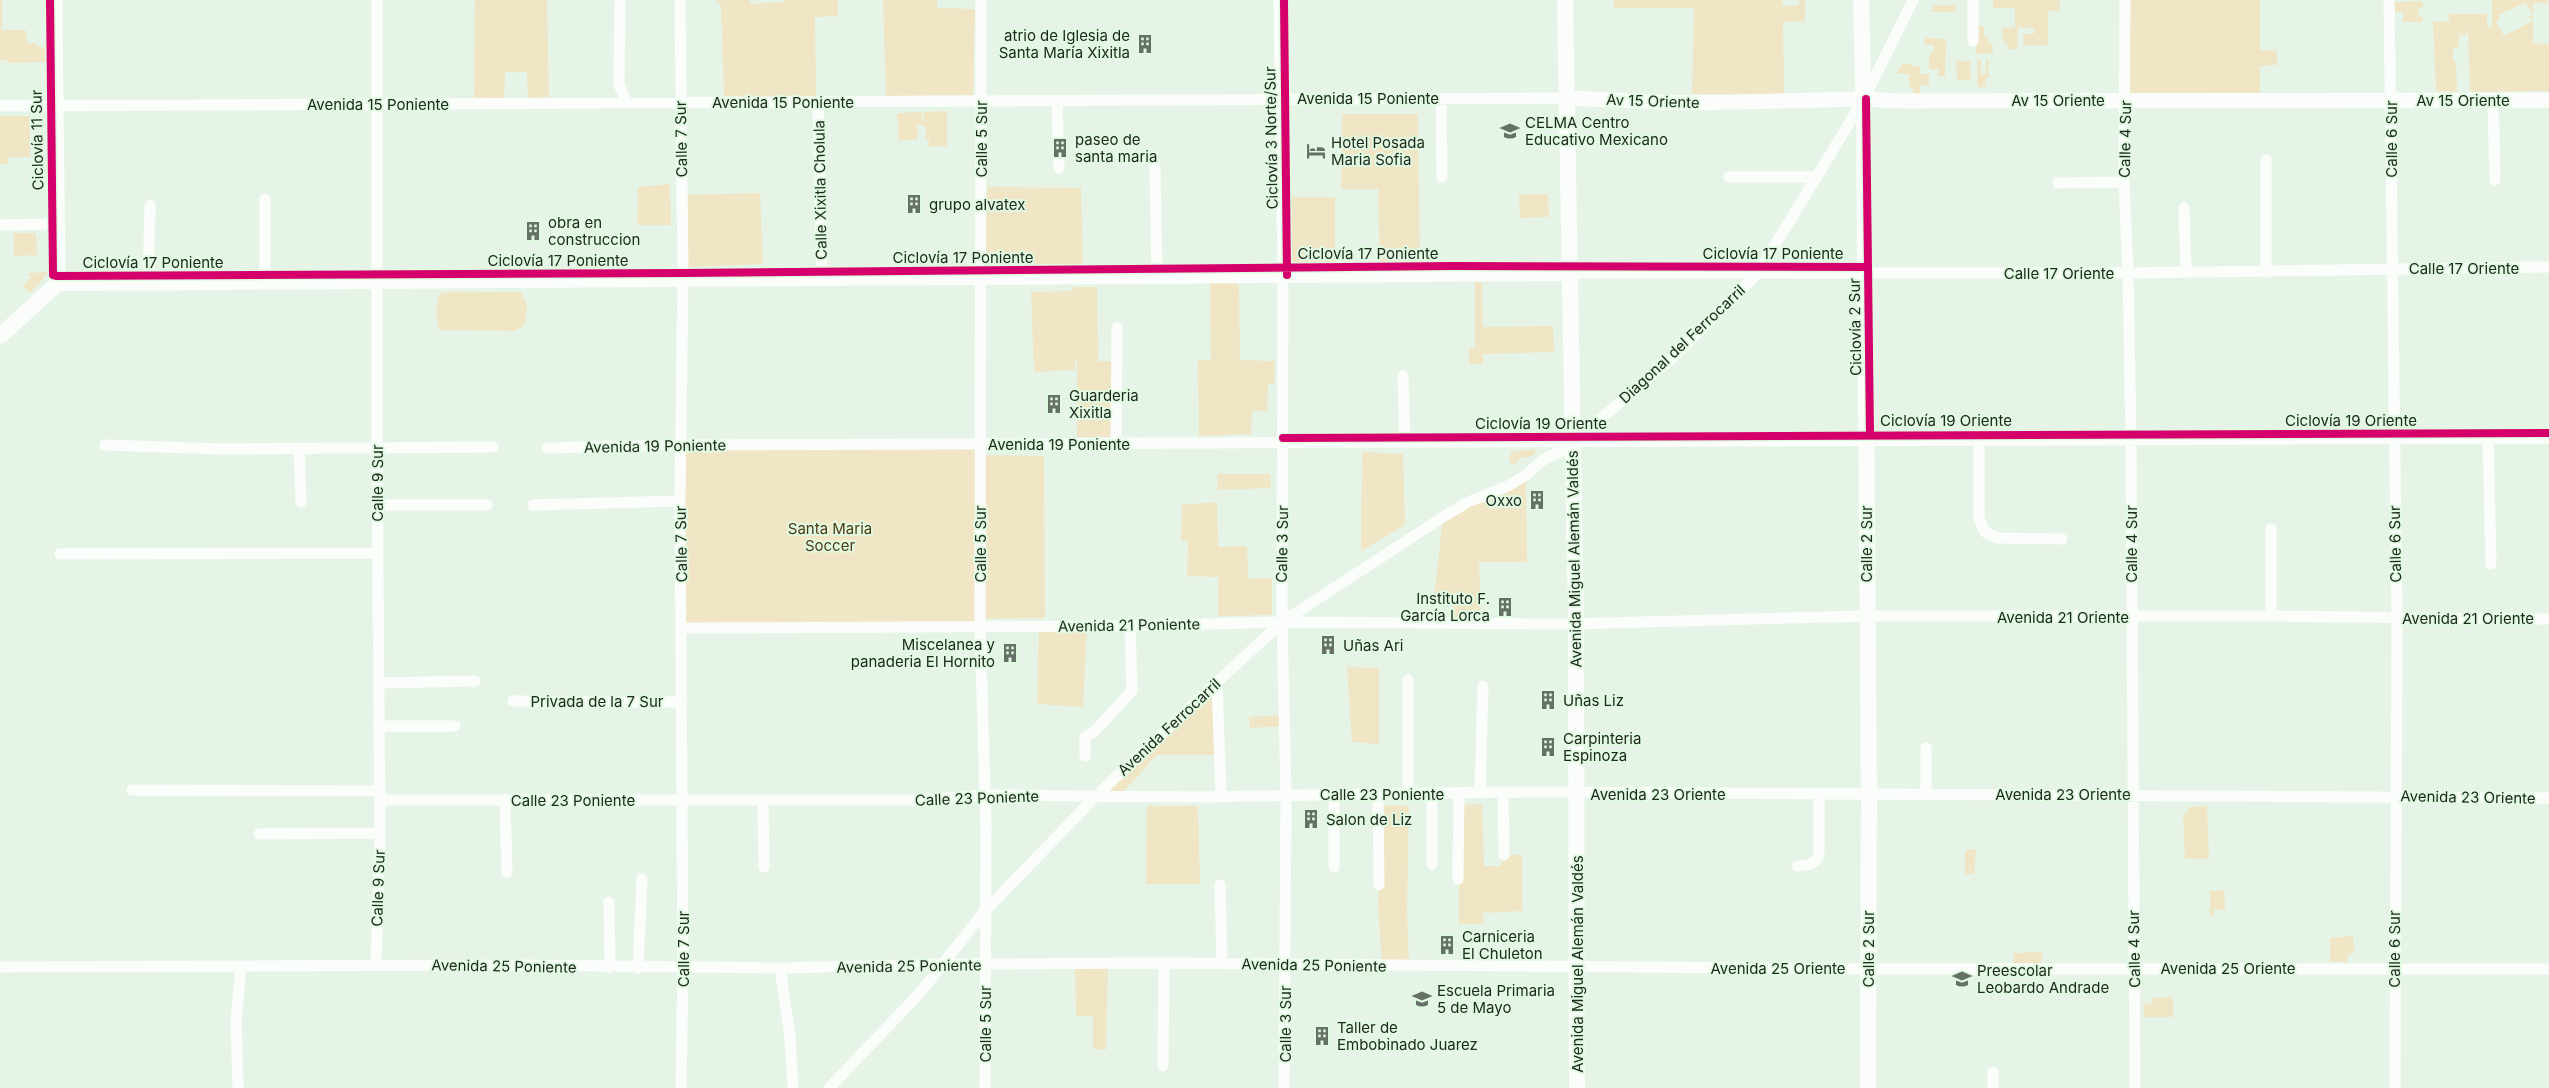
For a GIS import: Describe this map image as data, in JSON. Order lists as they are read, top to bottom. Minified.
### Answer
{"streets":{"main road":["Calle 2 Sur","Avenida Miguel Alemán Valdés"],"street":["Avenida 15 Poniente","Av 15 Oriente","Calle 7 Sur","Calle 5 Sur","Calle 4 Sur","Calle 6 Sur","Calle Xixitla Cholula","Calle 17 Oriente","Diagonal del Ferrocarril","Avenida 19 Poniente","Calle 9 Sur","Calle 3 Sur","Avenida 21 Oriente","Avenida 21 Poniente","Privada de la 7 Sur","Avenida Ferrocarril","Calle 23 Poniente","Avenida 23 Oriente","Avenida 25 Poniente","Avenida 25 Oriente"],"cycle path":["Ciclovía 3 Norte/Sur","Ciclovía 11 Sur","Ciclovía 2 Sur","Ciclovía 19 Oriente"]},"crossings":[["Avenida 15 Poniente","Av 15 Oriente"],["Avenida 15 Poniente","Calle 7 Sur"],["Avenida 15 Poniente","Calle 5 Sur"],["Avenida 15 Poniente","Calle Xixitla Cholula"],["Avenida 15 Poniente","Calle 9 Sur"],["Avenida 15 Poniente","Calle 3 Sur"],["Avenida 15 Poniente","Avenida Miguel Alemán Valdés"],["Av 15 Oriente","Calle 4 Sur"],["Av 15 Oriente","Calle 6 Sur"],["Av 15 Oriente","Diagonal del Ferrocarril"],["Av 15 Oriente","Calle 2 Sur"],["Av 15 Oriente","Avenida Miguel Alemán Valdés"],["Calle 7 Sur","Avenida 19 Poniente"],["Calle 7 Sur","Avenida 21 Poniente"],["Calle 7 Sur","Privada de la 7 Sur"],["Calle 7 Sur","Calle 23 Poniente"],["Calle 7 Sur","Avenida 25 Poniente"],["Calle 5 Sur","Avenida 19 Poniente"],["Calle 5 Sur","Avenida 21 Poniente"],["Calle 5 Sur","Avenida Ferrocarril"],["Calle 5 Sur","Calle 23 Poniente"],["Calle 5 Sur","Avenida 25 Poniente"],["Calle 4 Sur","Calle 17 Oriente"],["Calle 4 Sur","Avenida 19 Poniente"],["Calle 4 Sur","Avenida 21 Oriente"],["Calle 4 Sur","Avenida 23 Oriente"],["Calle 4 Sur","Avenida 25 Oriente"],["Calle 6 Sur","Calle 17 Oriente"],["Calle 6 Sur","Avenida 19 Poniente"],["Calle 6 Sur","Avenida 21 Oriente"],["Calle 6 Sur","Avenida 23 Oriente"],["Calle 6 Sur","Avenida 25 Oriente"],["Calle 17 Oriente","Diagonal del Ferrocarril"],["Calle 17 Oriente","Calle 2 Sur"],["Calle 17 Oriente","Avenida Miguel Alemán Valdés"],["Diagonal del Ferrocarril","Avenida 19 Poniente"],["Diagonal del Ferrocarril","Calle 2 Sur"],["Diagonal del Ferrocarril","Avenida Miguel Alemán Valdés"],["Diagonal del Ferrocarril","Avenida Ferrocarril"],["Avenida 19 Poniente","Calle 3 Sur"],["Avenida 19 Poniente","Calle 2 Sur"],["Avenida 19 Poniente","Avenida Miguel Alemán Valdés"],["Avenida 19 Poniente","Avenida Ferrocarril"],["Calle 9 Sur","Calle 23 Poniente"],["Calle 9 Sur","Avenida 25 Poniente"],["Calle 3 Sur","Avenida 21 Poniente"],["Calle 3 Sur","Avenida Ferrocarril"],["Calle 3 Sur","Calle 23 Poniente"],["Calle 3 Sur","Avenida 25 Poniente"],["Calle 2 Sur","Avenida 21 Oriente"],["Calle 2 Sur","Avenida 23 Oriente"],["Calle 2 Sur","Avenida 25 Oriente"],["Avenida Miguel Alemán Valdés","Avenida 21 Oriente"],["Avenida Miguel Alemán Valdés","Avenida 21 Poniente"],["Avenida Miguel Alemán Valdés","Avenida Ferrocarril"],["Avenida Miguel Alemán Valdés","Calle 23 Poniente"],["Avenida Miguel Alemán Valdés","Avenida 23 Oriente"],["Avenida Miguel Alemán Valdés","Avenida 25 Poniente"],["Avenida Miguel Alemán Valdés","Avenida 25 Oriente"],["Avenida 21 Oriente","Avenida 21 Poniente"],["Avenida 21 Poniente","Avenida Ferrocarril"],["Avenida Ferrocarril","Calle 23 Poniente"],["Avenida Ferrocarril","Avenida 25 Poniente"],["Calle 23 Poniente","Avenida 23 Oriente"],["Avenida 25 Poniente","Avenida 25 Oriente"]],"parks":["Santa Maria Soccer"],"places":{"building":["atrio de Iglesia de Santa María Xixitla","paseo de santa maria","grupo alvatex","obra en construccion","Guarderia Xixitla","Oxxo","Instituto F. García Lorca","Uñas Ari","Miscelanea y panaderia El Hornito","Uñas Liz","Carpinteria Espinoza","Salon de Liz","Carniceria El Chuleton","Taller de Embobinado Juarez"],"school or university":["CELMA Centro Educativo Mexicano","Preescolar Leobardo Andrade","Escuela Primaria 5 de Mayo"],"hotel":["Hotel Posada Maria Sofia"]}}
